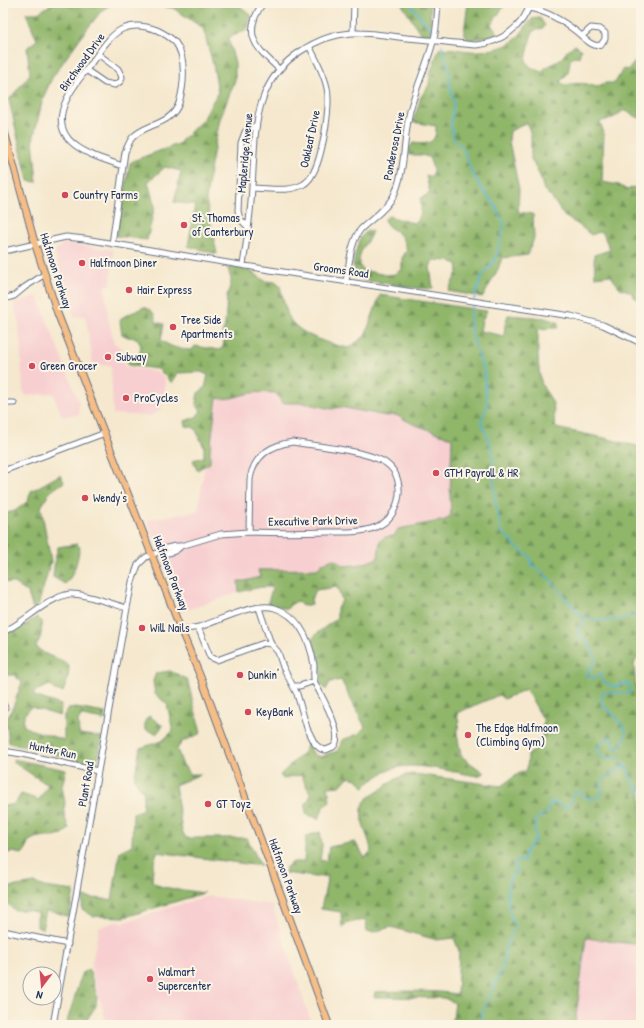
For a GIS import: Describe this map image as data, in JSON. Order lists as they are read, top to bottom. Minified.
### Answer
{"streets":{"main road":["Halfmoon Parkway"],"street":["Birchwood Drive","Oakleaf Drive","Ponderosa Drive","Mapleridge Avenue","Grooms Road","Executive Park Drive","Hunter Run","Plant Road"]},"crossings":[["Birchwood Drive","Grooms Road"],["Oakleaf Drive","Mapleridge Avenue"],["Ponderosa Drive","Mapleridge Avenue"],["Ponderosa Drive","Grooms Road"],["Mapleridge Avenue","Grooms Road"],["Grooms Road","Halfmoon Parkway"],["Halfmoon Parkway","Executive Park Drive"],["Halfmoon Parkway","Plant Road"],["Executive Park Drive","Plant Road"],["Hunter Run","Plant Road"]],"places":["Country Farms","St. Thomas of Canterbury","Halfmoon Diner","Hair Express","Tree Side Apartments","Subway","Green Grocer","ProCycles","GTM Payroll & HR","Wendy's","Will Nails","Dunkin'","KeyBank","The Edge Halfmoon (Climbing Gym)","GT Toyz","Walmart Supercenter"],"north":"bottom"}
